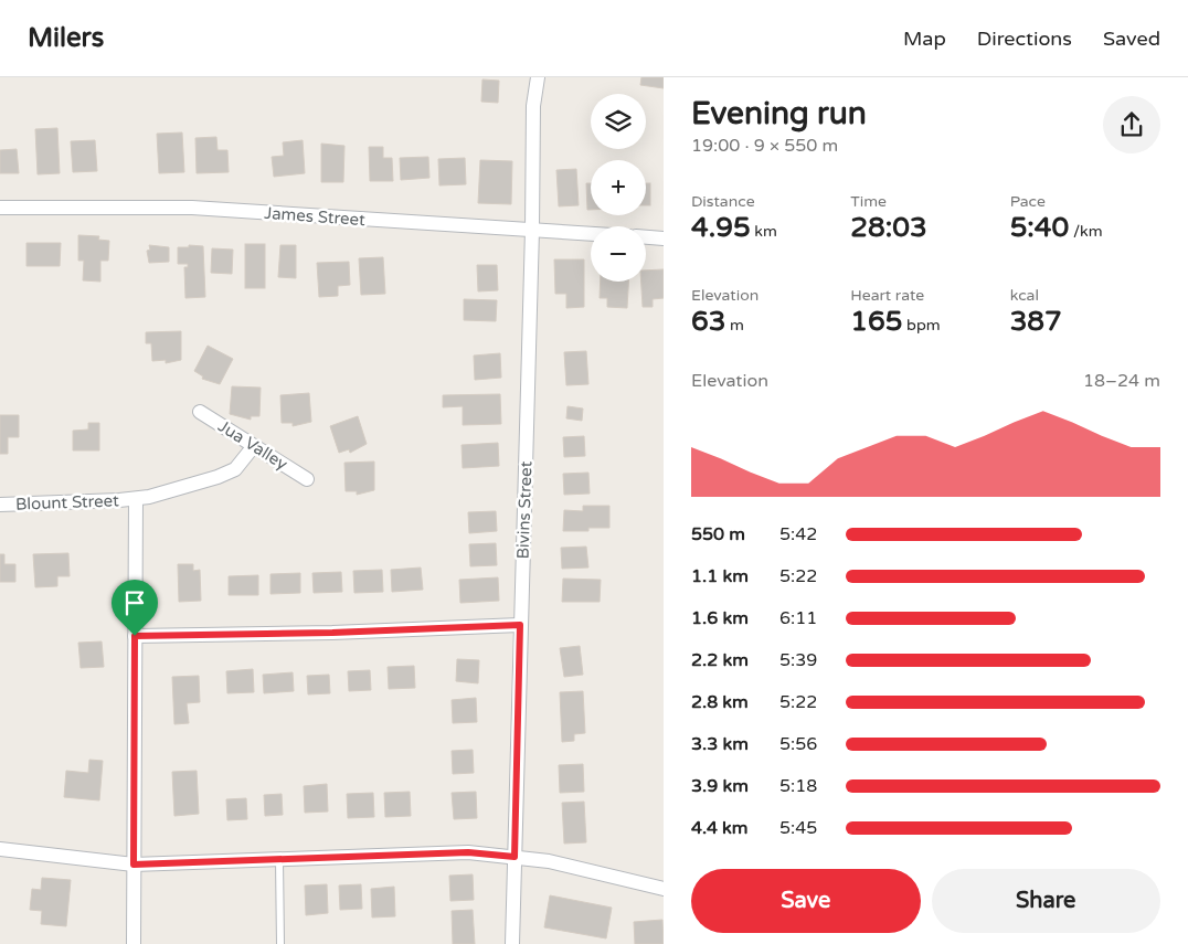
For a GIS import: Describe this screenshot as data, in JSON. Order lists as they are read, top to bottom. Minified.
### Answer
{"streets":{"street":["James Street","Jua Valley","Blount Street","Bivins Street"]},"crossings":[["James Street","Bivins Street"],["Jua Valley","Blount Street"]],"page":{"header":"Milers","nav":["Map","Directions","Saved"],"heading":["Evening run","19:00 · 9 × 550 m"],"map_buttons":["+","−"],"stats":[["Distance","4.95 km"],["Time","28:03"],["Pace","5:40 /km"],["Elevation","63 m"],["Heart rate","165 bpm"],["kcal","387"]],"chart":["Elevation","18–24 m"],"list":[{"name":"550 m","note":"5:42"},{"name":"1.1 km","note":"5:22"},{"name":"1.6 km","note":"6:11"},{"name":"2.2 km","note":"5:39"},{"name":"2.8 km","note":"5:22"},{"name":"3.3 km","note":"5:56"},{"name":"3.9 km","note":"5:18"},{"name":"4.4 km","note":"5:45"}],"buttons":["Save","Share"]}}
